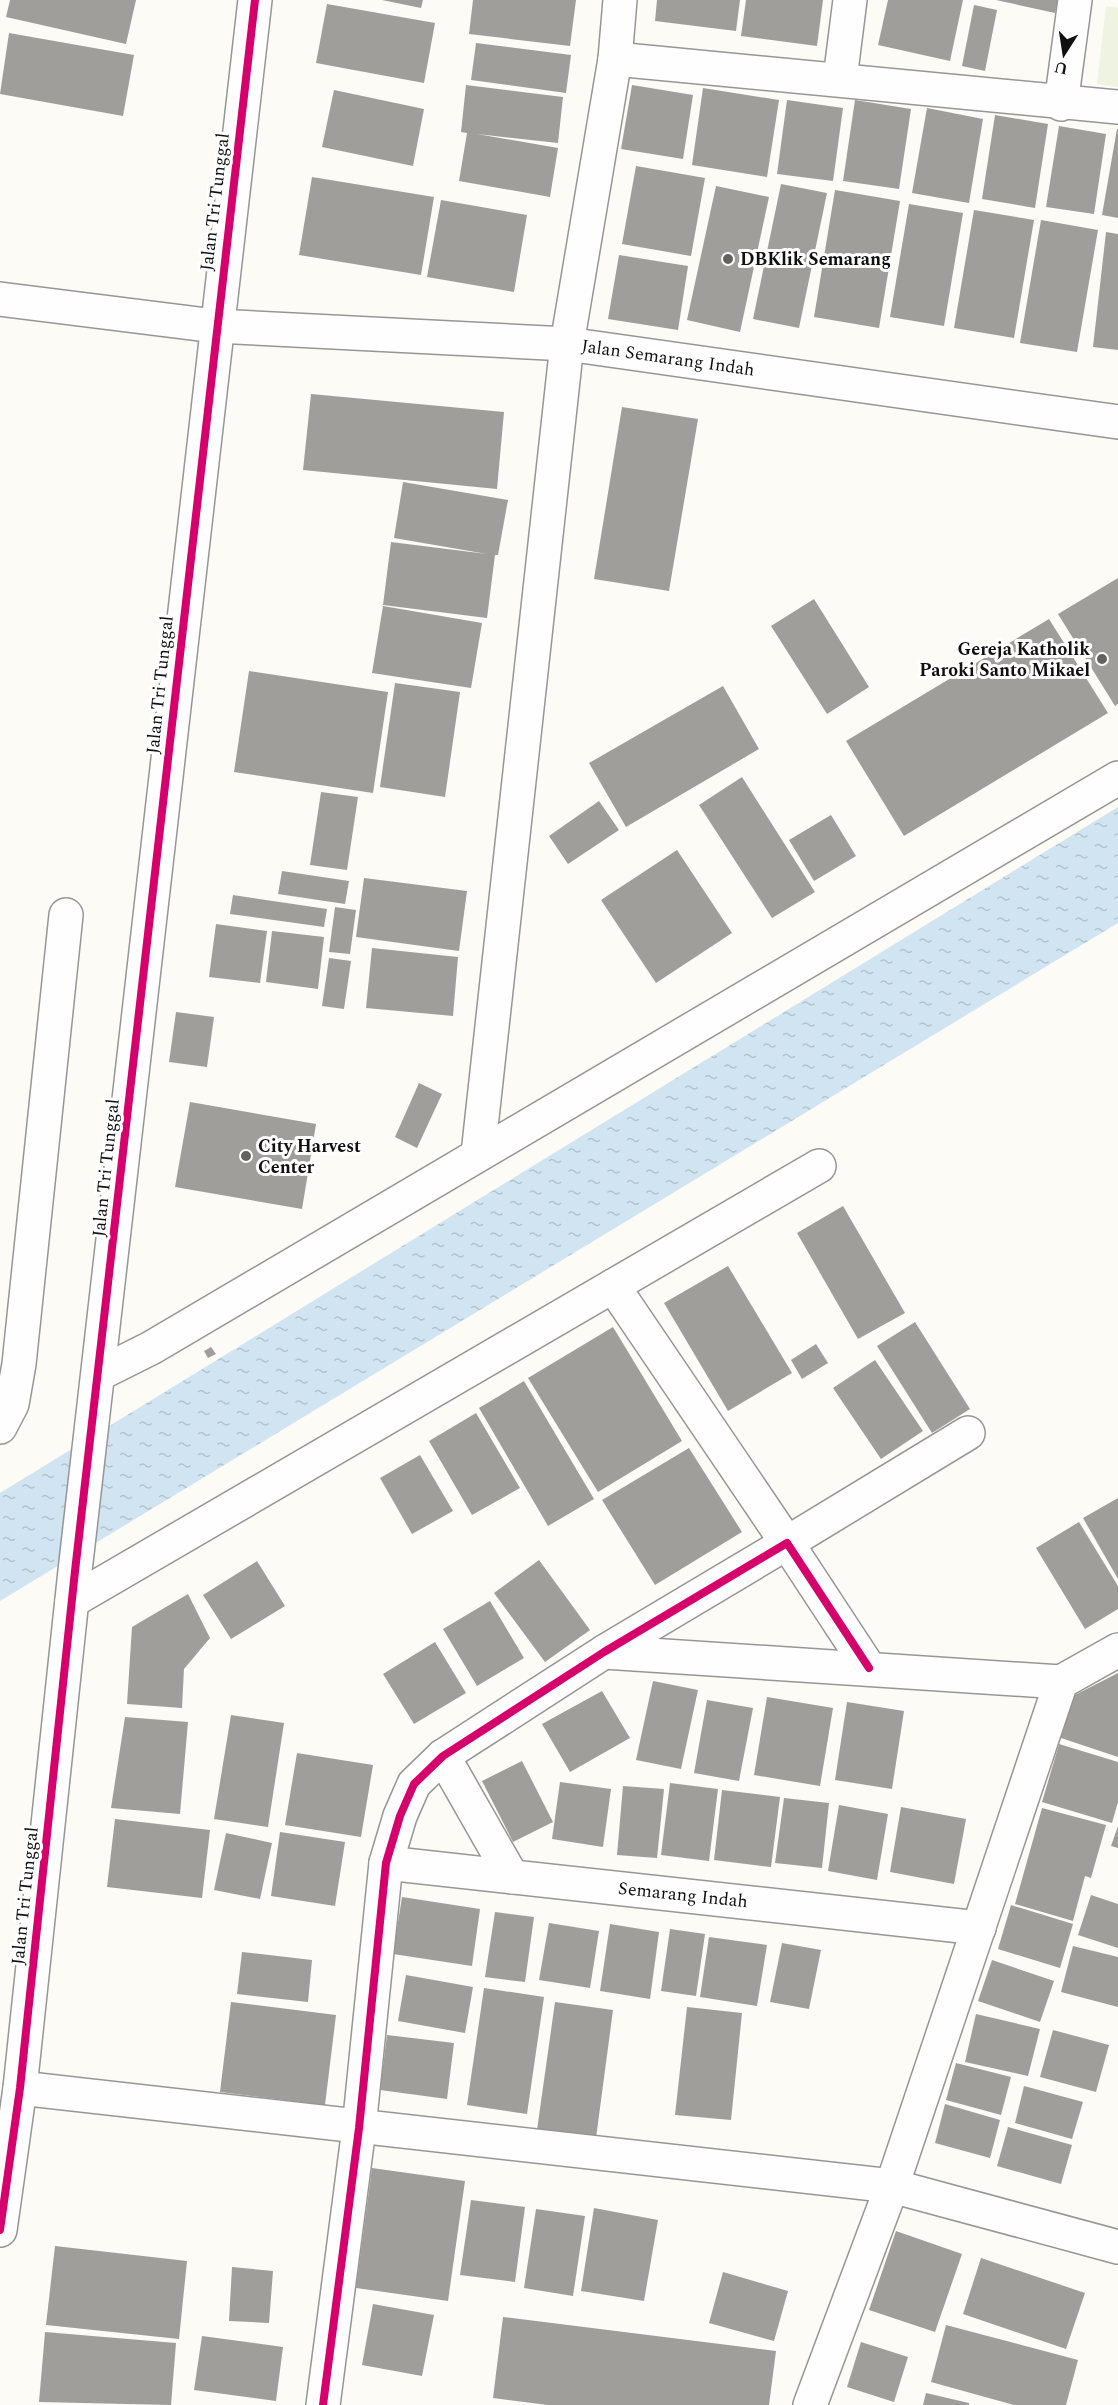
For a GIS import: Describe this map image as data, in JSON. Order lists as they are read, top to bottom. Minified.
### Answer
{"streets":{"street":["Jalan Tri Tunggal","Jalan Semarang Indah","Semarang Indah"]},"crossings":[["Jalan Tri Tunggal","Jalan Semarang Indah"]],"places":["DBKlik Semarang","Gereja Katholik Paroki Santo Mikael","City Harvest Center"],"north":"bottom"}
